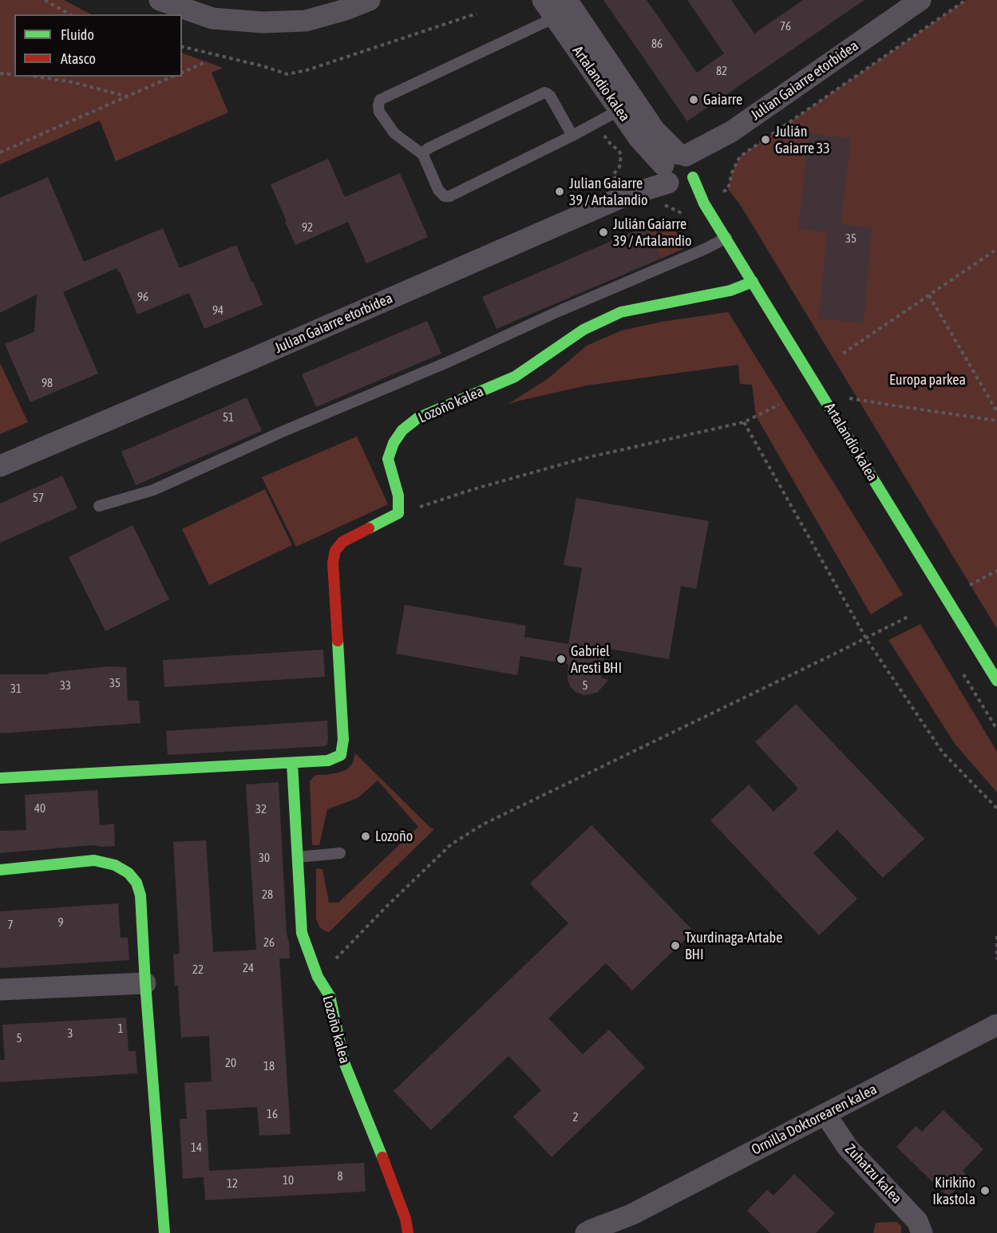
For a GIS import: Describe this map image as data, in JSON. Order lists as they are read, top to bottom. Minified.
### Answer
{"streets":{"street":["Julian Gaiarre etorbidea","Artalandio kalea","Lozoño kalea","Ornilla Doktorearen kalea","Zuhatzu kalea"]},"crossings":[["Julian Gaiarre etorbidea","Artalandio kalea"],["Artalandio kalea","Lozoño kalea"],["Ornilla Doktorearen kalea","Zuhatzu kalea"]],"parks":["Europa parkea"],"places":["Gaiarre","Julián Gaiarre 33","Julian Gaiarre 39 / Artalandio","Julián Gaiarre 39 / Artalandio","Gabriel Aresti BHI","Lozoño","Txurdinaga-Artabe BHI","Kirikiño Ikastola"],"house_numbers":["76","86","82","92","35","96","94","98","51","57","35","33","5","31","40","32","30","28","9","7","26","24","22","1","3","5","20","18","16","2","14","8","10","12"],"legend":["Fluido","Atasco"]}
